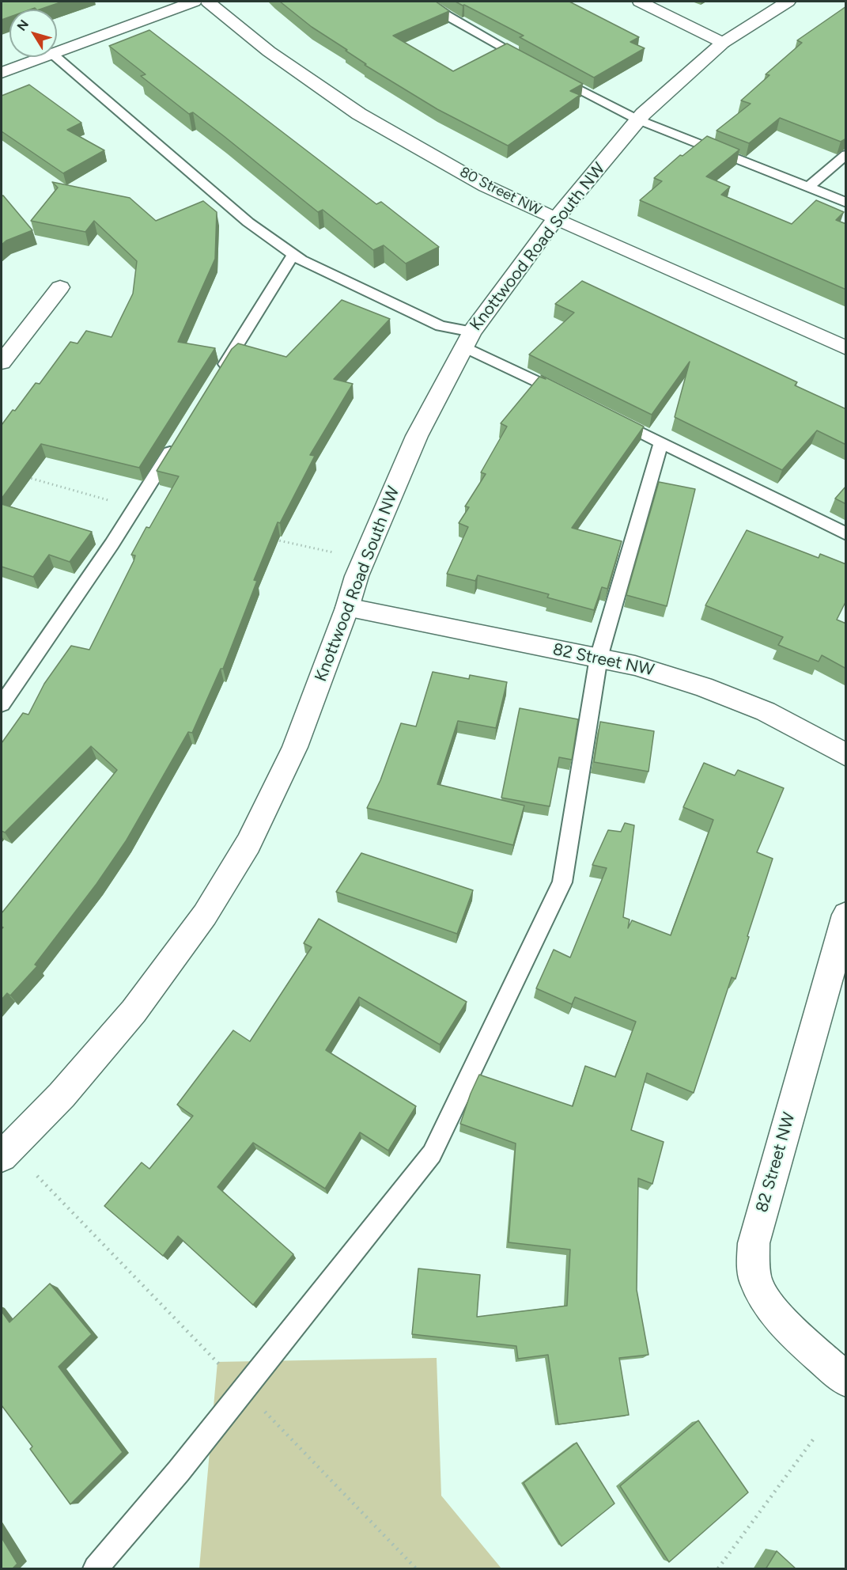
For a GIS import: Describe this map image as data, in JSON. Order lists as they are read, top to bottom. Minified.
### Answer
{"streets":{"street":["80 Street NW","Knottwood Road South NW","82 Street NW"]},"crossings":[["80 Street NW","Knottwood Road South NW"],["Knottwood Road South NW","82 Street NW"]],"north":"top left"}
